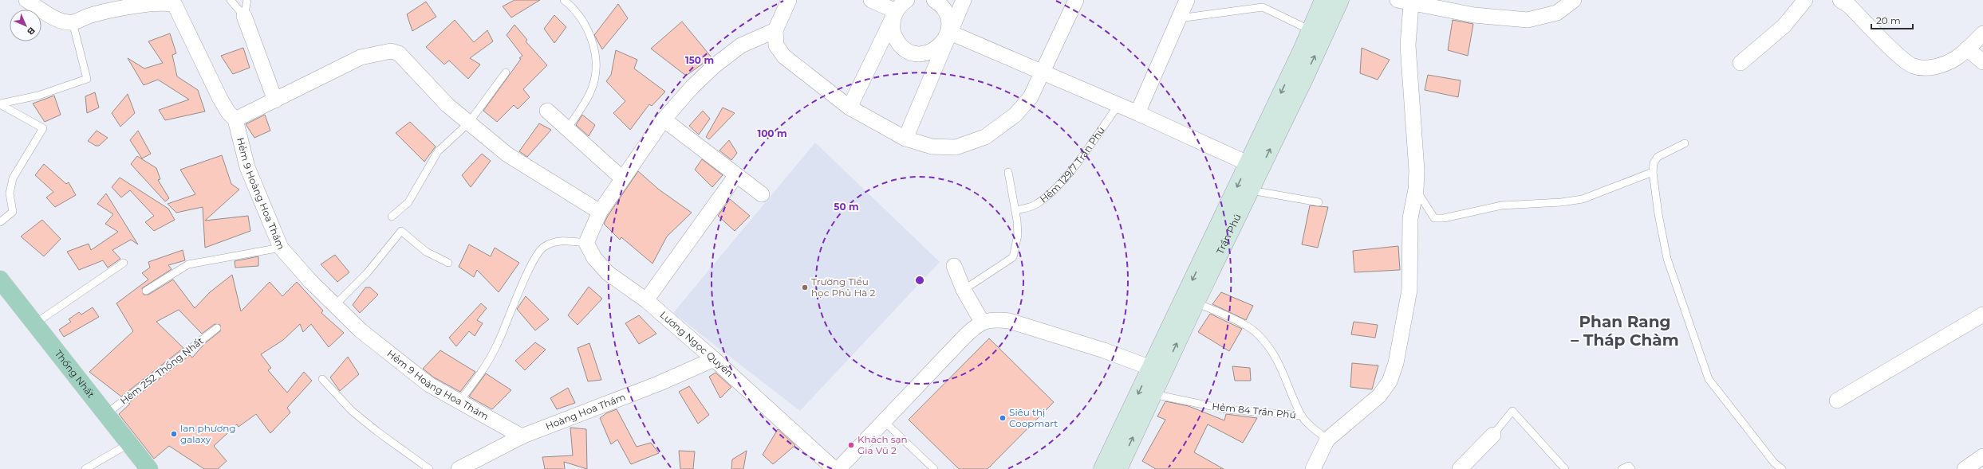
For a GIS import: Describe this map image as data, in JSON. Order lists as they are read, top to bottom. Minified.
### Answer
{"streets":{"main road":["Trần Phú","Thống Nhất"],"street":["Hẻm 9 Hoàng Hoa Thám","Lương Ngọc Quyến","Hoàng Hoa Thám"],"lane":["Hẻm 129/7 Trần Phú","Hẻm 252 Thống Nhất","Hẻm 84 Trần Phú"]},"crossings":[["Hẻm 9 Hoàng Hoa Thám","Hoàng Hoa Thám"],["Trần Phú","Hẻm 84 Trần Phú"],["Lương Ngọc Quyến","Hoàng Hoa Thám"],["Hẻm 252 Thống Nhất","Thống Nhất"]],"districts":["Phan Rang – Tháp Chàm"],"places":["Trường Tiểu học Phủ Hà 2","Siêu thị Coopmart","lan phương galaxy","Khách sạn Gia Vũ 2"],"scale_bar":"20 m","north":"bottom right","rings":["150 m","100 m","50 m"]}
